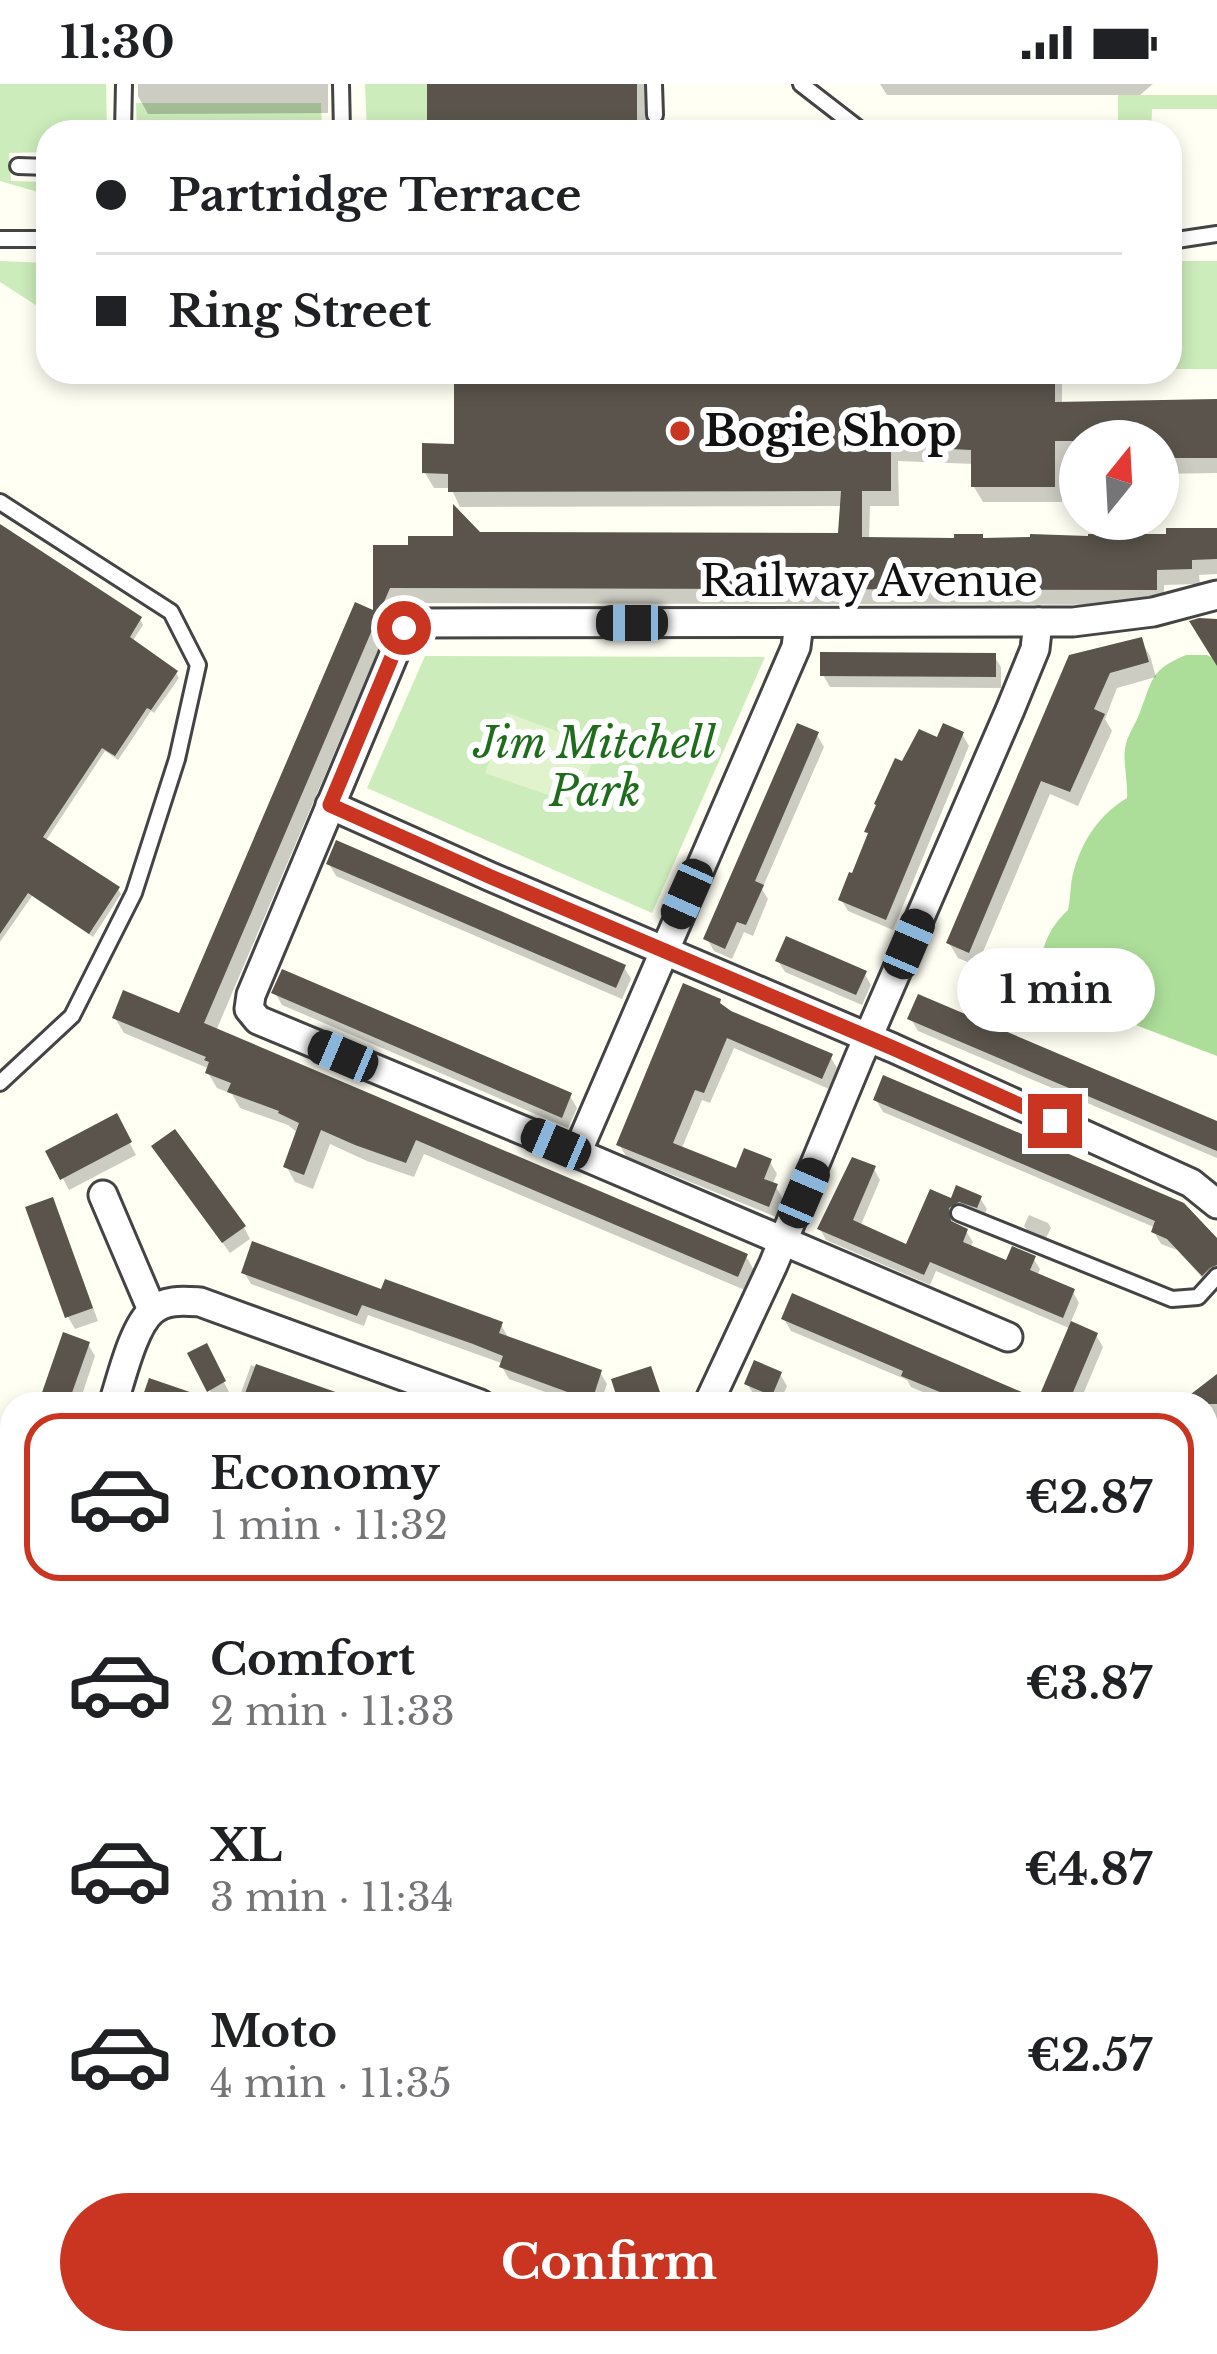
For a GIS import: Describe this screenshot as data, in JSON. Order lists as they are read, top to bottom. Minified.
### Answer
{"streets":{"street":["Railway Avenue"]},"parks":["Jim Mitchell Park"],"places":["Bogie Shop"],"north":"top","page":{"status":"11:30","banner":["Partridge Terrace","Ring Street"],"bubble":"1 min","list":[{"name":"Economy","note":"1 min · 11:32","value":"€2.87"},{"name":"Comfort","note":"2 min · 11:33","value":"€3.87"},{"name":"XL","note":"3 min · 11:34","value":"€4.87"},{"name":"Moto","note":"4 min · 11:35","value":"€2.57"}],"buttons":"Confirm"}}
